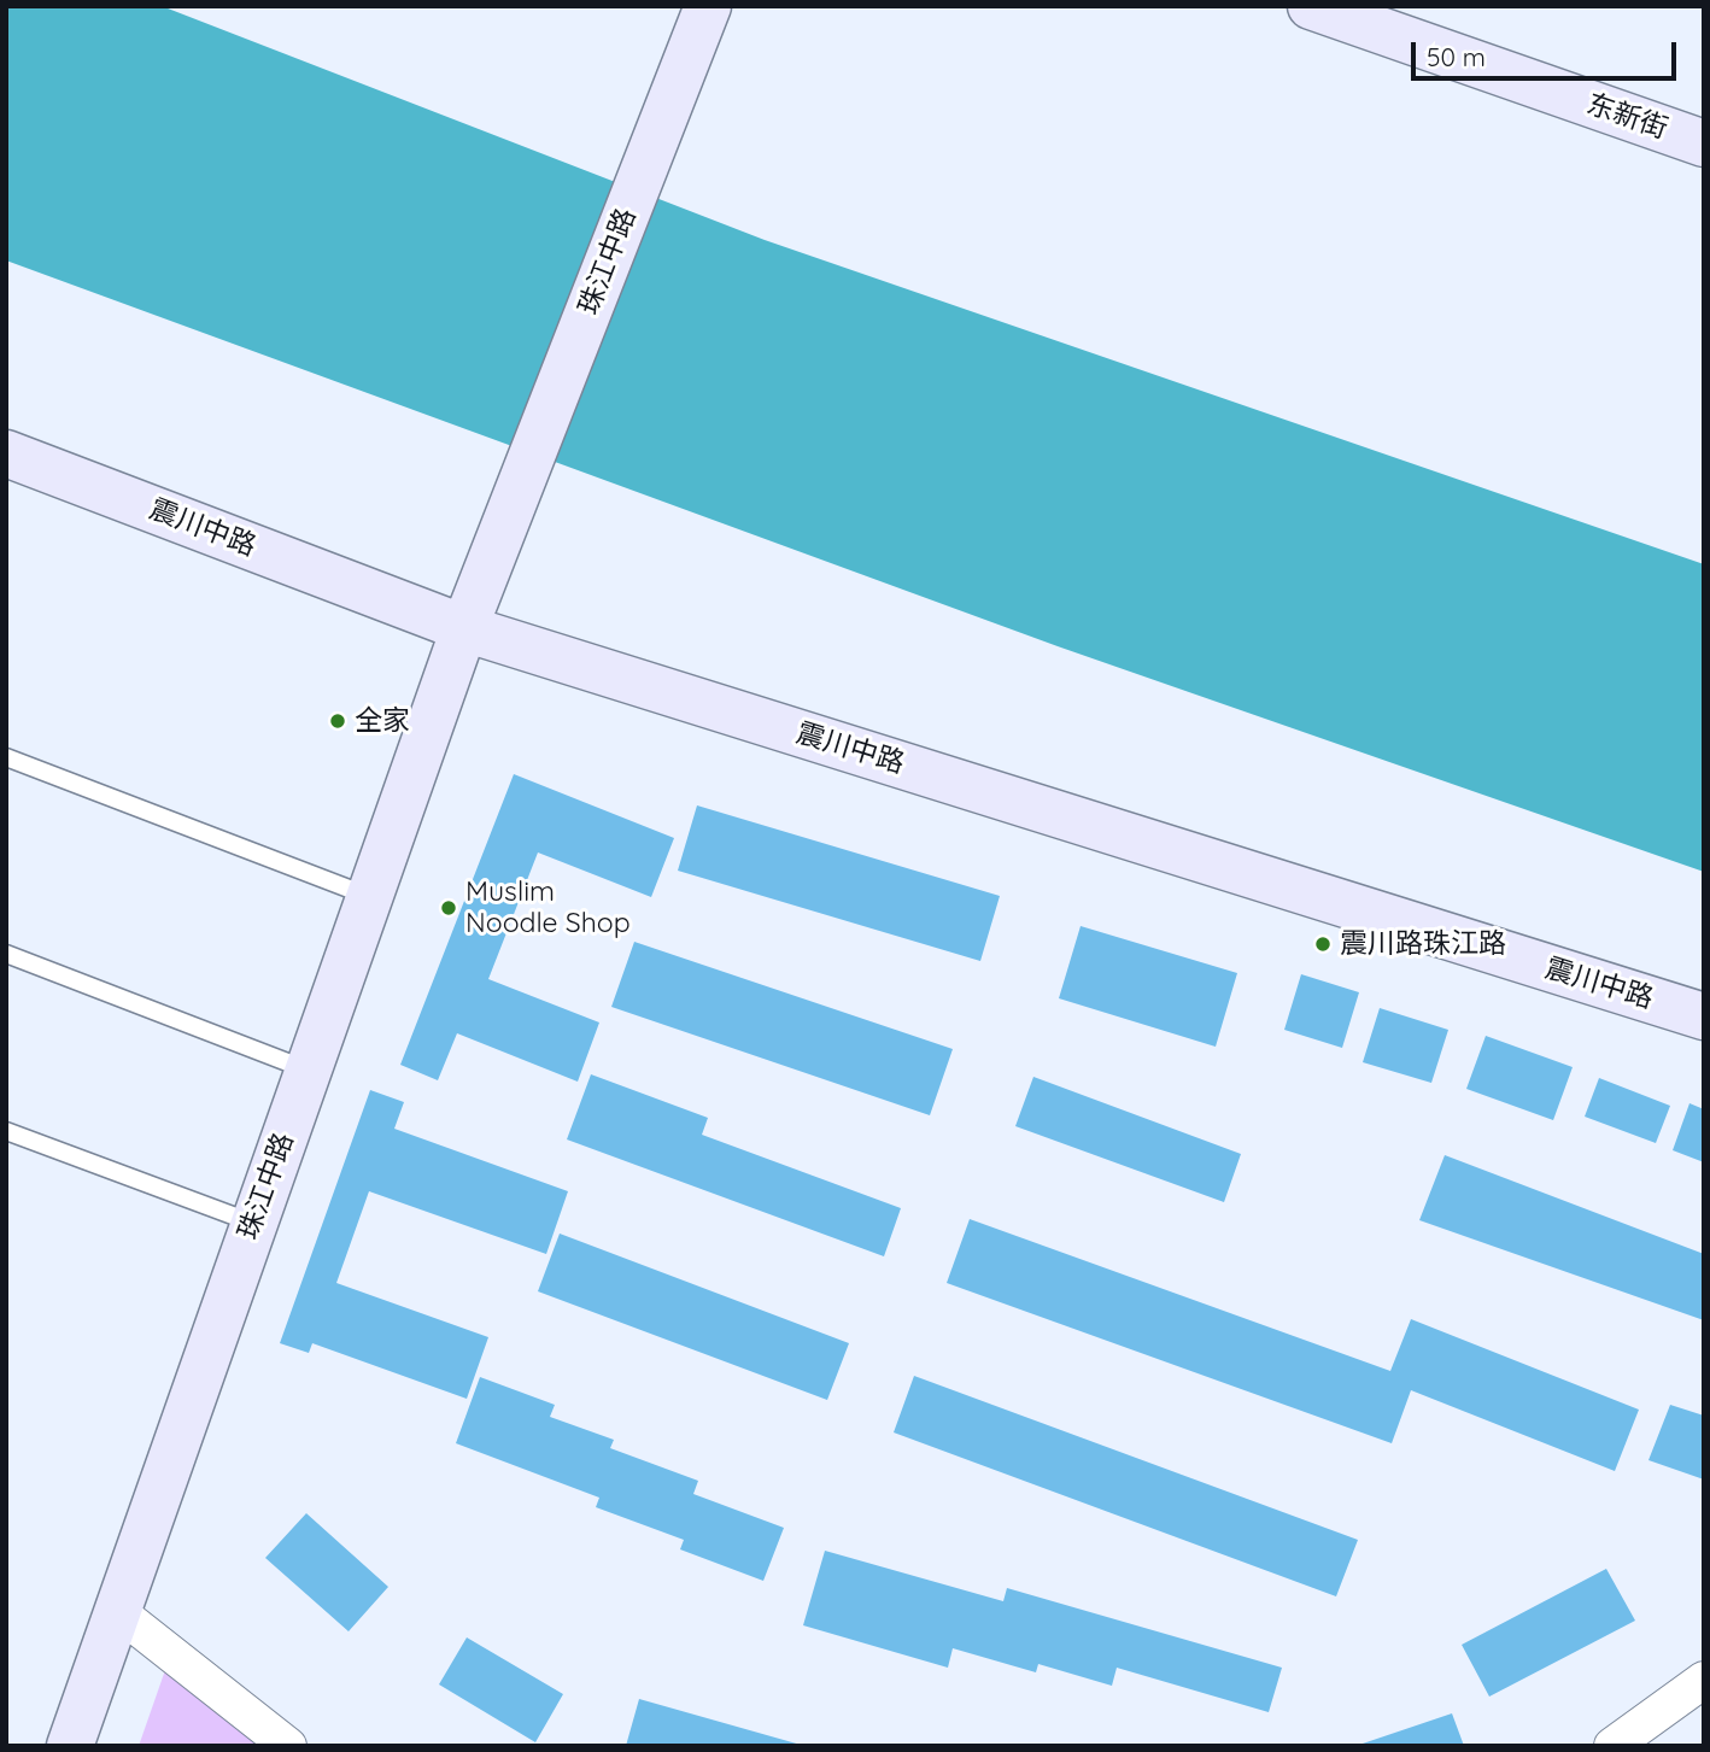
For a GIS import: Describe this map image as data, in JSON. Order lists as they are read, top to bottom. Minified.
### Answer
{"streets":{"street":["东新街","珠江中路","震川中路"]},"crossings":[["珠江中路","震川中路"]],"places":["全家","Muslim Noodle Shop","震川路珠江路"],"scale_bar":"50 m"}
